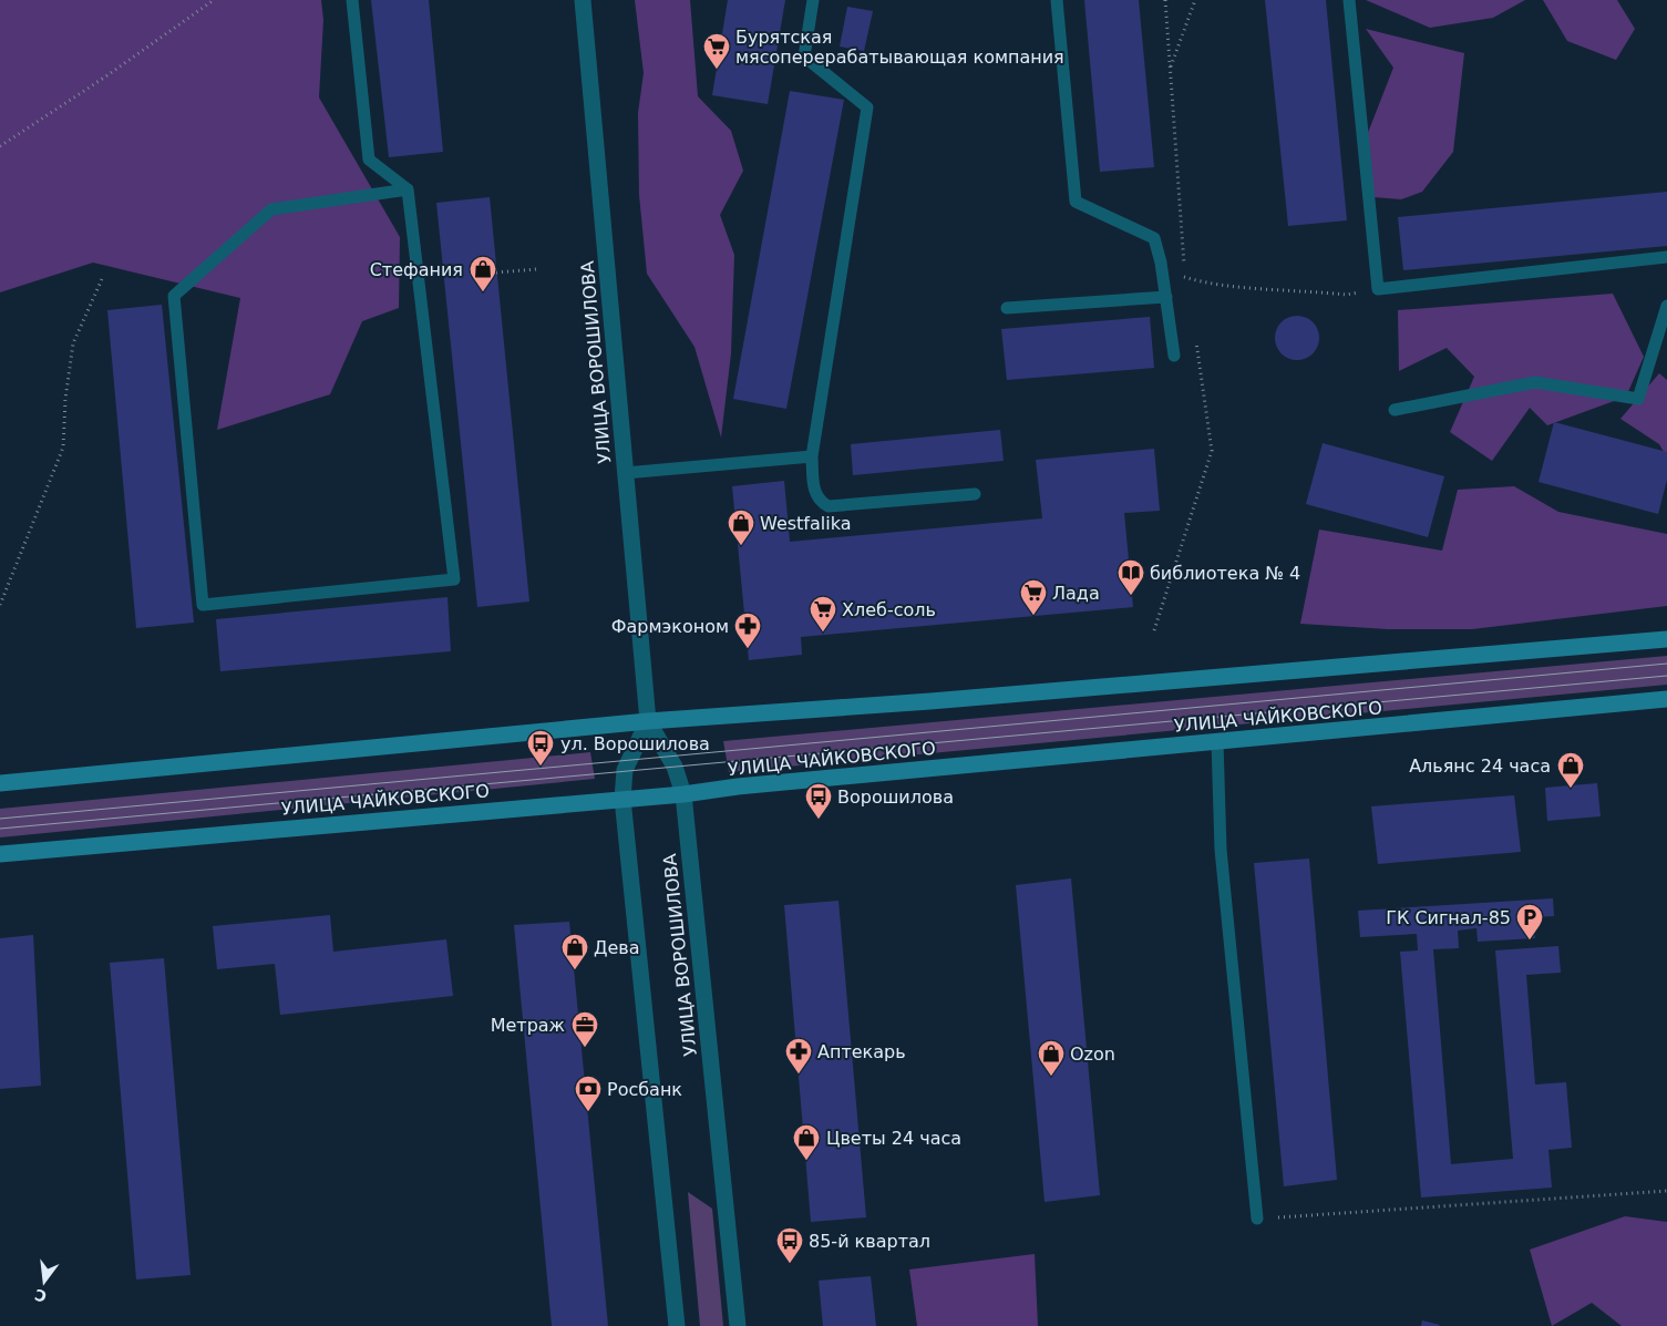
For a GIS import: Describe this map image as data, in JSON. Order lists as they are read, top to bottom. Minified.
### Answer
{"streets":{"main road":["УЛИЦА ЧАЙКОВСКОГО"],"street":["УЛИЦА ВОРОШИЛОВА"]},"crossings":[["УЛИЦА ВОРОШИЛОВА","УЛИЦА ЧАЙКОВСКОГО"]],"places":{"supermarket":["Бурятская мясоперерабатывающая компания","Лада","Хлеб-соль"],"shop":["Стефания","Westfalika","Альянс 24 часа","Дева","Ozon","Цветы 24 часа"],"library":["библиотека № 4"],"pharmacy":["Фармэконом","Аптекарь"],"bus stop":["ул. Ворошилова","Ворошилова","85-й квартал"],"parking":["ГК Сигнал-85"],"office":["Метраж"],"bank":["Росбанк"]},"north":"bottom"}
